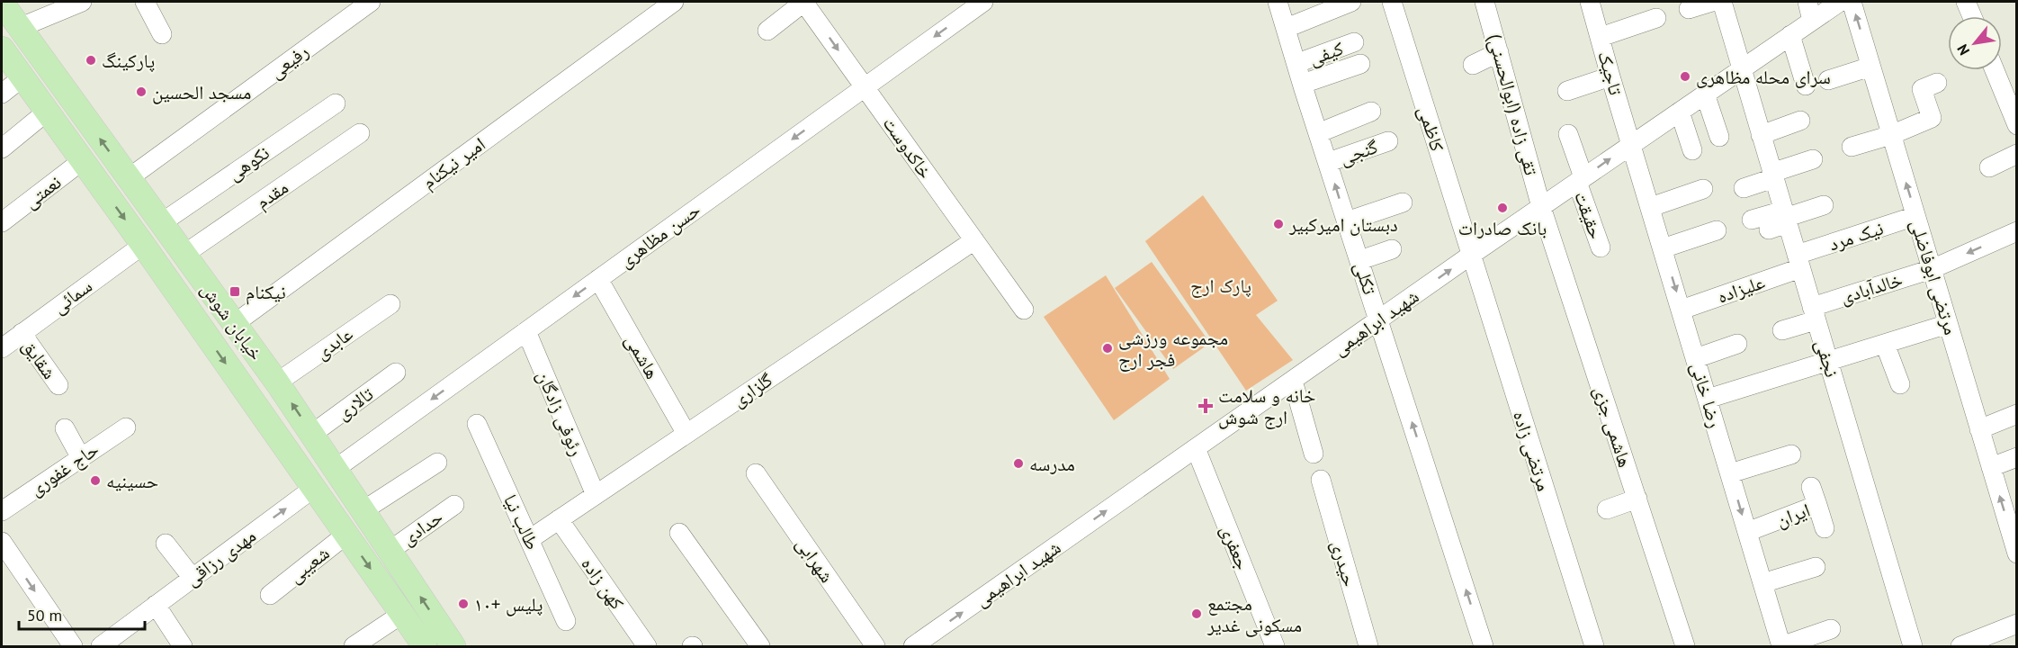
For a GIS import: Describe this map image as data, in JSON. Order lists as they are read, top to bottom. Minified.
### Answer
{"streets":{"main road":["خیابان شوش"],"street":["کیفی","رفیعی","تاجیک","تقی زاده (ابوالحسنی)","کاظمی","خاکدوست","گنجی","نکوهی","امیر نیکنام","نعمتی","مقدم","حقیقت","حسن مظاهری","نیک مرد","مرتضی ابوفاضلی","تکلی","خالدآبادی","علیزاده","سمائی","شهید ابراهیمی","عابدی","هاشمی","نجفی","شقایق","گلزاری","رضا خانی","تالاری","رئوفی زادگان","هاشمی جزی","مرتضی زاده","حاج غفوری","ایران","طالب نیا","حدادی","جعفری","مهدی رزاقی","شهرابی","حیدری","شعیبی","کهن زاده"]},"crossings":[["کیفی","تکلی"],["رفیعی","خیابان شوش"],["تاجیک","شهید ابراهیمی"],["تاجیک","رضا خانی"],["تقی زاده (ابوالحسنی)","شهید ابراهیمی"],["تقی زاده (ابوالحسنی)","هاشمی جزی"],["کاظمی","شهید ابراهیمی"],["کاظمی","مرتضی زاده"],["خاکدوست","حسن مظاهری"],["خاکدوست","گلزاری"],["گنجی","تکلی"],["نکوهی","خیابان شوش"],["امیر نیکنام","خیابان شوش"],["نعمتی","خیابان شوش"],["مقدم","خیابان شوش"],["حقیقت","شهید ابراهیمی"],["حسن مظاهری","خیابان شوش"],["حسن مظاهری","هاشمی"],["حسن مظاهری","رئوفی زادگان"],["نیک مرد","مرتضی ابوفاضلی"],["نیک مرد","علیزاده"],["نیک مرد","نجفی"],["مرتضی ابوفاضلی","خالدآبادی"],["تکلی","شهید ابراهیمی"],["خالدآبادی","نجفی"],["علیزاده","نجفی"],["علیزاده","رضا خانی"],["سمائی","خیابان شوش"],["سمائی","شقایق"],["خیابان شوش","عابدی"],["خیابان شوش","تالاری"],["خیابان شوش","حدادی"],["خیابان شوش","مهدی رزاقی"],["خیابان شوش","شعیبی"],["شهید ابراهیمی","نجفی"],["شهید ابراهیمی","رضا خانی"],["شهید ابراهیمی","هاشمی جزی"],["شهید ابراهیمی","مرتضی زاده"],["شهید ابراهیمی","جعفری"],["هاشمی","گلزاری"],["گلزاری","رئوفی زادگان"],["گلزاری","طالب نیا"],["گلزاری","کهن زاده"],["رضا خانی","ایران"]],"one_way":["حسن مظاهری","تکلی"],"parks":["پارک ارج"],"places":{"other":["پارکینگ","سرای محله مظاهری","مسجد الحسین","بانک صادرات","دبستان امیرکبیر","مجموعه ورزشی فجر ارج","مدرسه","حسینیه","پلیس +۱۰","مجتمع مسکونی غدیر"],"transit":["نیکنام"],"health":["خانه و سلامت ارج شوش"]},"scale_bar":"50 m","north":"bottom left"}
